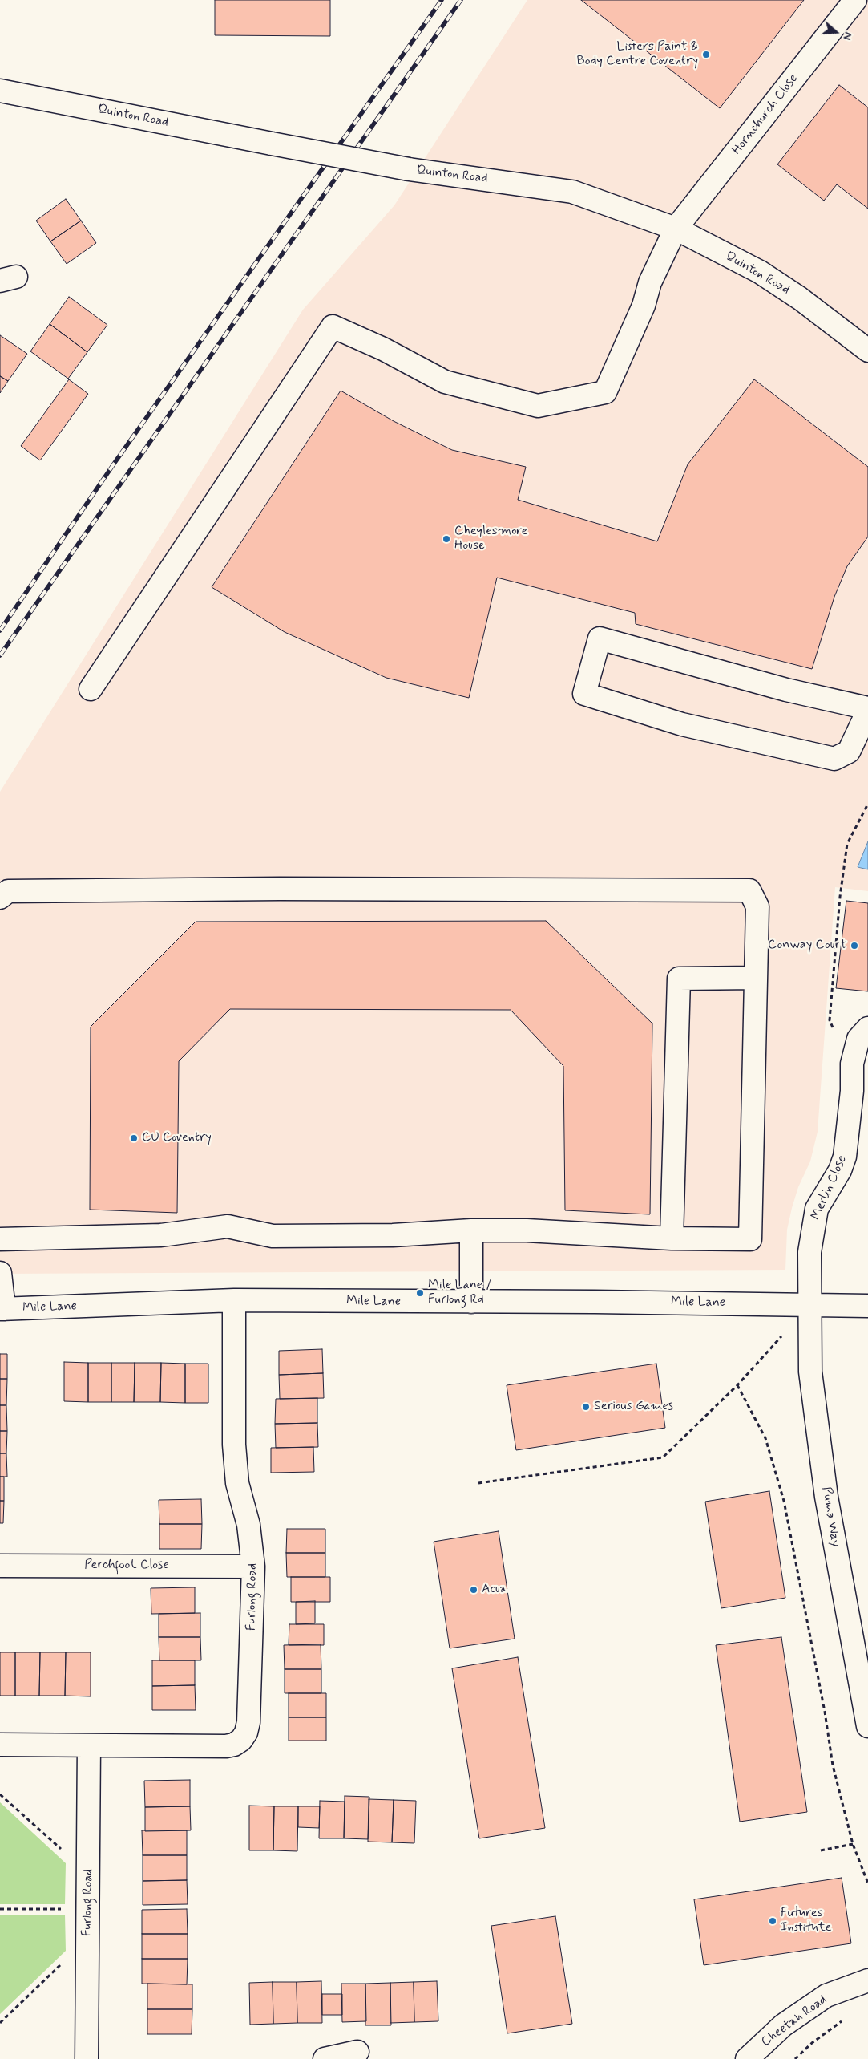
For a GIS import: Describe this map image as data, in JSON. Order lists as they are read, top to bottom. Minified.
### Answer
{"streets":{"street":["Hornchurch Close","Quinton Road","Merlin Close","Mile Lane","Puma Way","Perchfoot Close","Furlong Road","Cheetah Road"]},"crossings":[["Hornchurch Close","Quinton Road"],["Merlin Close","Mile Lane"],["Merlin Close","Puma Way"],["Mile Lane","Puma Way"],["Mile Lane","Furlong Road"],["Perchfoot Close","Furlong Road"]],"places":["Listers Paint & Body Centre Coventry","Cheylesmore House","Conway Court","CU Coventry","Mile Lane / Furlong Rd","Serious Games","Acua","Futures Institute"],"north":"right"}
